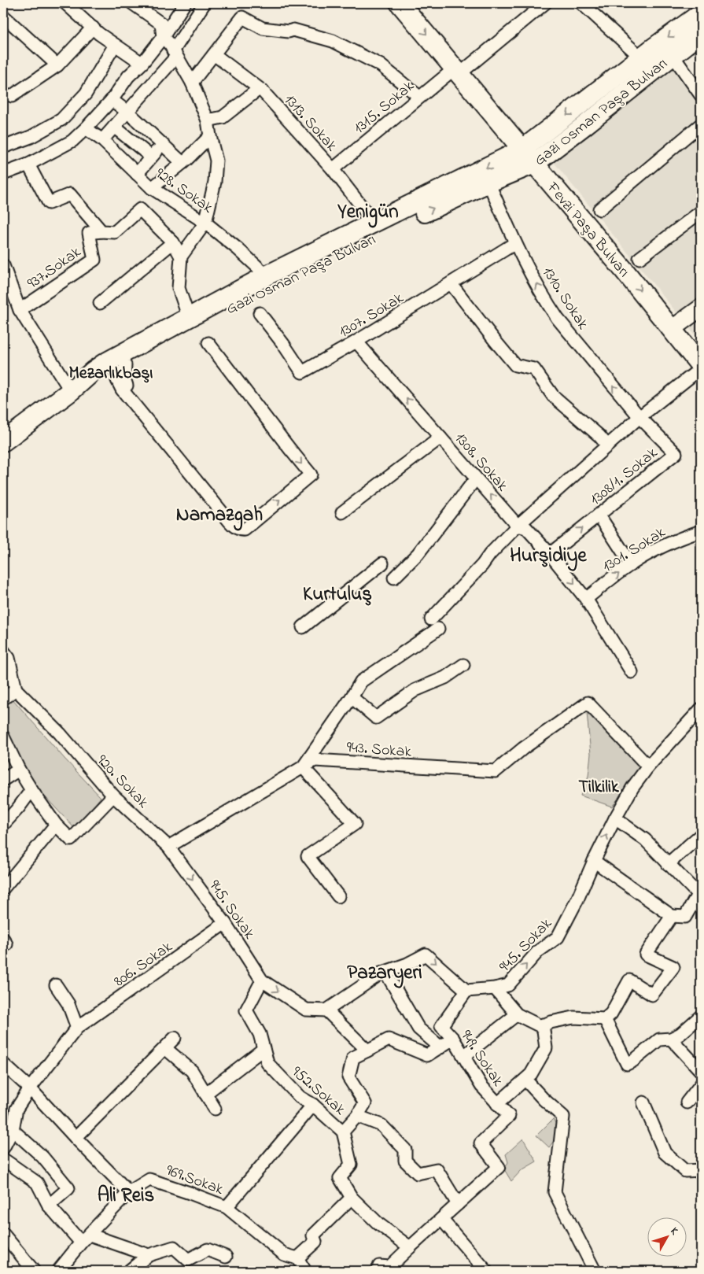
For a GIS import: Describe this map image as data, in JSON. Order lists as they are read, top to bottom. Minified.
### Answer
{"streets":{"main road":["Gazi Osman Paşa Bulvarı","Fevzi Paşa Bulvarı"],"street":["1315. Sokak","1313. Sokak","928. Sokak","937.Sokak","1310. Sokak","1307. Sokak","1308. Sokak","1308/1. Sokak","1301. Sokak","943. Sokak","920. Sokak","945. Sokak","806. Sokak","949. Sokak","952.Sokak","969.Sokak"]},"crossings":[["1315. Sokak","1313. Sokak"],["1315. Sokak","Fevzi Paşa Bulvarı"],["Gazi Osman Paşa Bulvarı","1313. Sokak"],["Gazi Osman Paşa Bulvarı","928. Sokak"],["Gazi Osman Paşa Bulvarı","Fevzi Paşa Bulvarı"],["Gazi Osman Paşa Bulvarı","1310. Sokak"],["1310. Sokak","1307. Sokak"],["1310. Sokak","1308/1. Sokak"],["1307. Sokak","1308. Sokak"],["1308. Sokak","1308/1. Sokak"],["1308. Sokak","1301. Sokak"],["943. Sokak","920. Sokak"],["943. Sokak","945. Sokak"],["920. Sokak","945. Sokak"],["945. Sokak","806. Sokak"],["945. Sokak","949. Sokak"],["945. Sokak","952.Sokak"],["949. Sokak","952.Sokak"],["952.Sokak","969.Sokak"]],"one_way":["Fevzi Paşa Bulvarı"],"districts":["Yenigün","Mezarlıkbaşı","Namazgah","Hurşidiye","Kurtuluş","Tilkilik","Pazaryeri","Ali Reis"],"north":"top right"}
